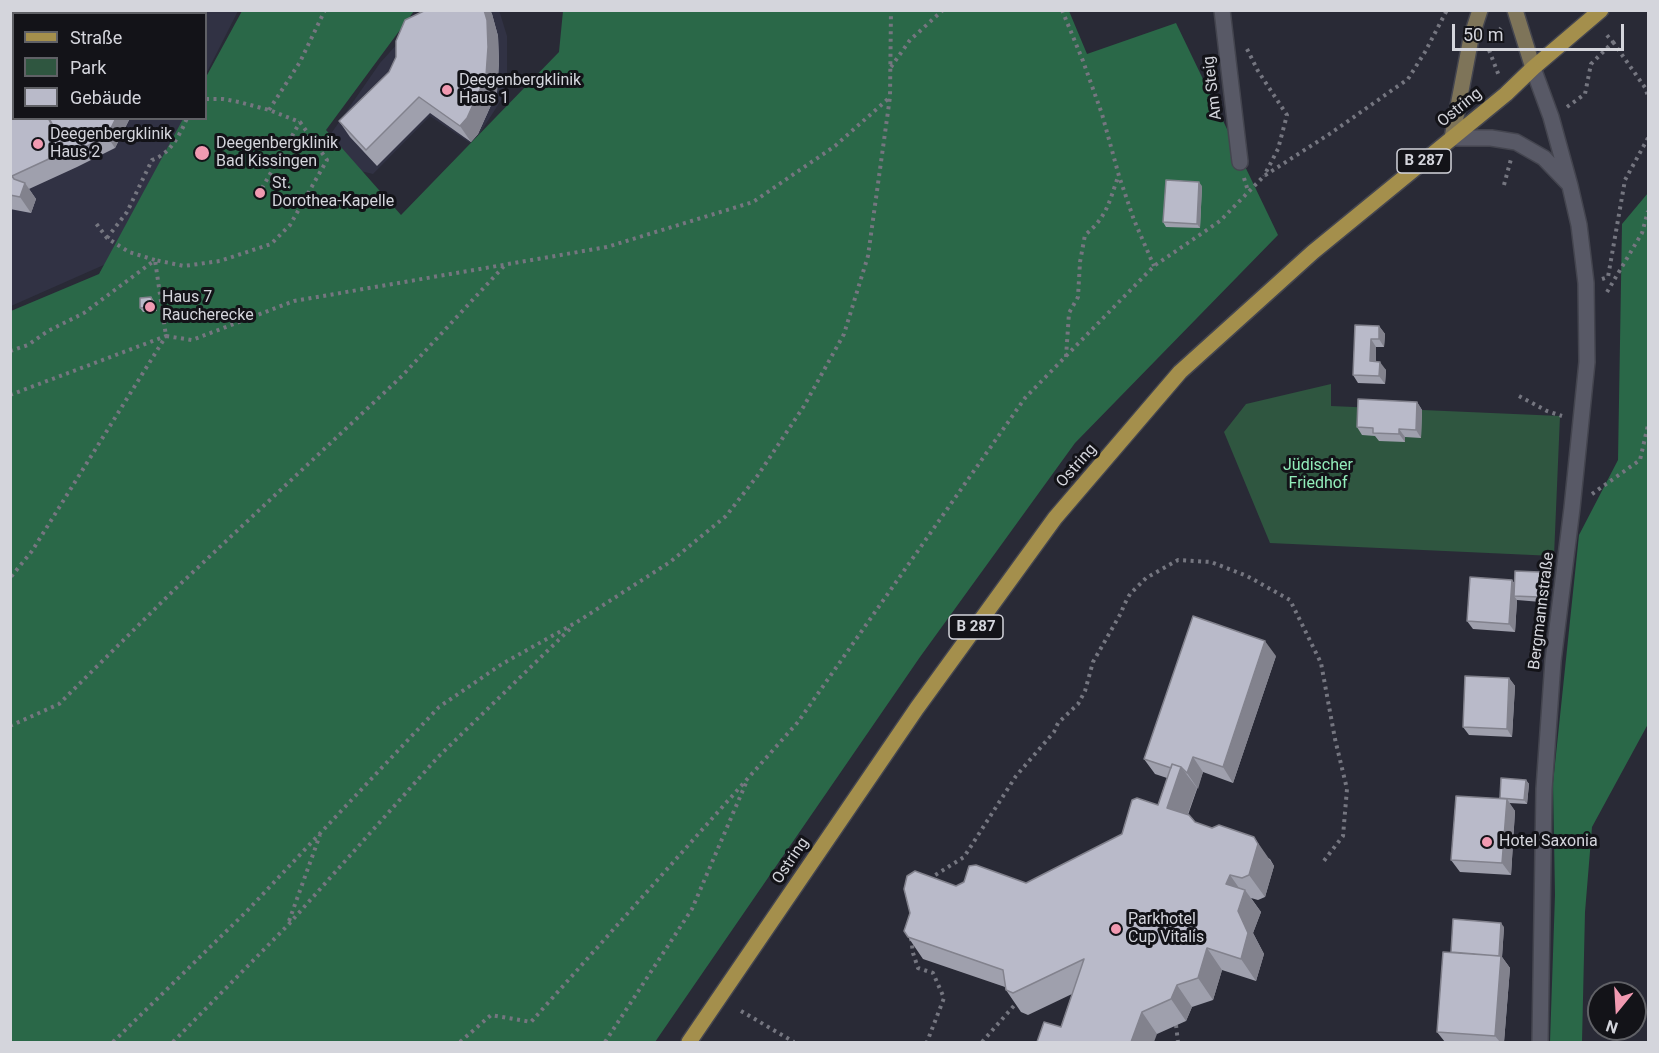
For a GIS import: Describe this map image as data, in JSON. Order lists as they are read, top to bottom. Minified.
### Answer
{"streets":{"main road":["Ostring","B 287"],"street":["Am Steig","Bergmannstraße"]},"crossings":[["Ostring","Bergmannstraße"]],"parks":["Jüdischer Friedhof"],"places":["Deegenbergklinik Haus 1","Deegenbergklinik Haus 2","Deegenbergklinik Bad Kissingen","St. Dorothea-Kapelle","Haus 7 Raucherecke","Hotel Saxonia","Parkhotel Cup Vitalis"],"legend":["Straße","Park","Gebäude"],"scale_bar":"50 m","north":"bottom"}
